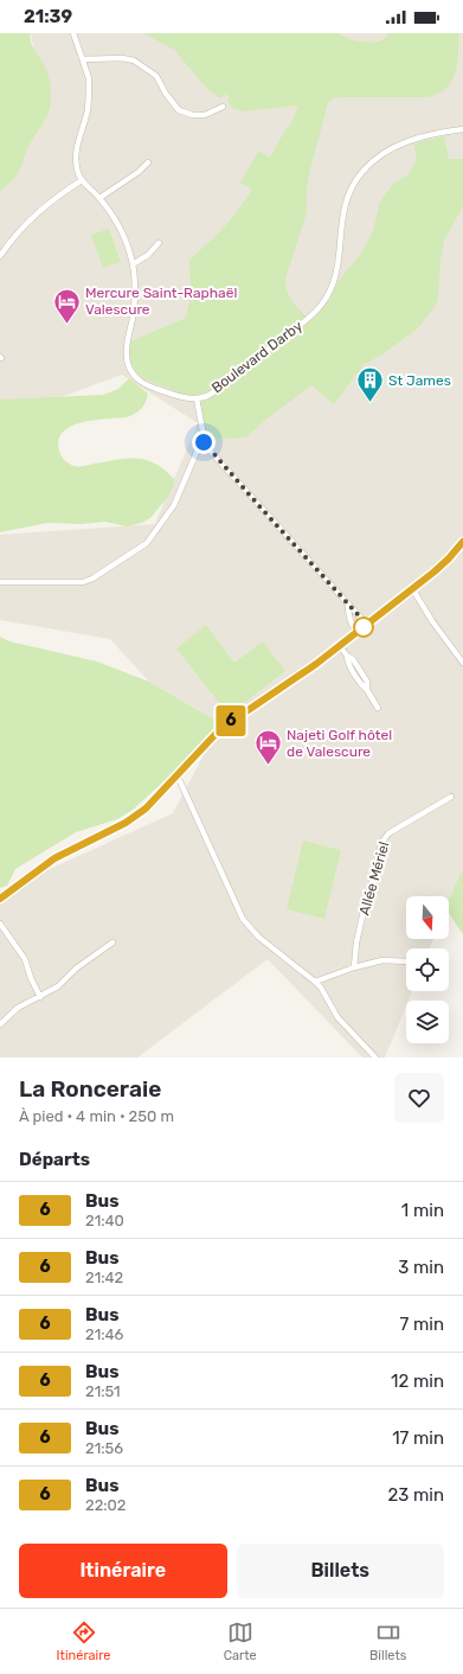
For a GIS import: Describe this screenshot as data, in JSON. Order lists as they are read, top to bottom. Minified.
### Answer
{"streets":{"street":["Boulevard Darby","Allée Mériel"]},"places":{"hotel":["Mercure Saint-Raphaël Valescure","Najeti Golf hôtel de Valescure"],"building":["St James"]},"lines":["bus line 6"],"north":"bottom","page":{"status":"21:39","on_map":"6","heading":[["La Ronceraie","À pied · 4 min · 250 m"],"Départs"],"list":[{"mark":"6","name":"Bus","note":"21:40","value":"1 min"},{"mark":"6","name":"Bus","note":"21:42","value":"3 min"},{"mark":"6","name":"Bus","note":"21:46","value":"7 min"},{"mark":"6","name":"Bus","note":"21:51","value":"12 min"},{"mark":"6","name":"Bus","note":"21:56","value":"17 min"},{"mark":"6","name":"Bus","note":"22:02","value":"23 min"}],"buttons":["Itinéraire","Billets"],"tabs":["Itinéraire","Carte","Billets"]}}
